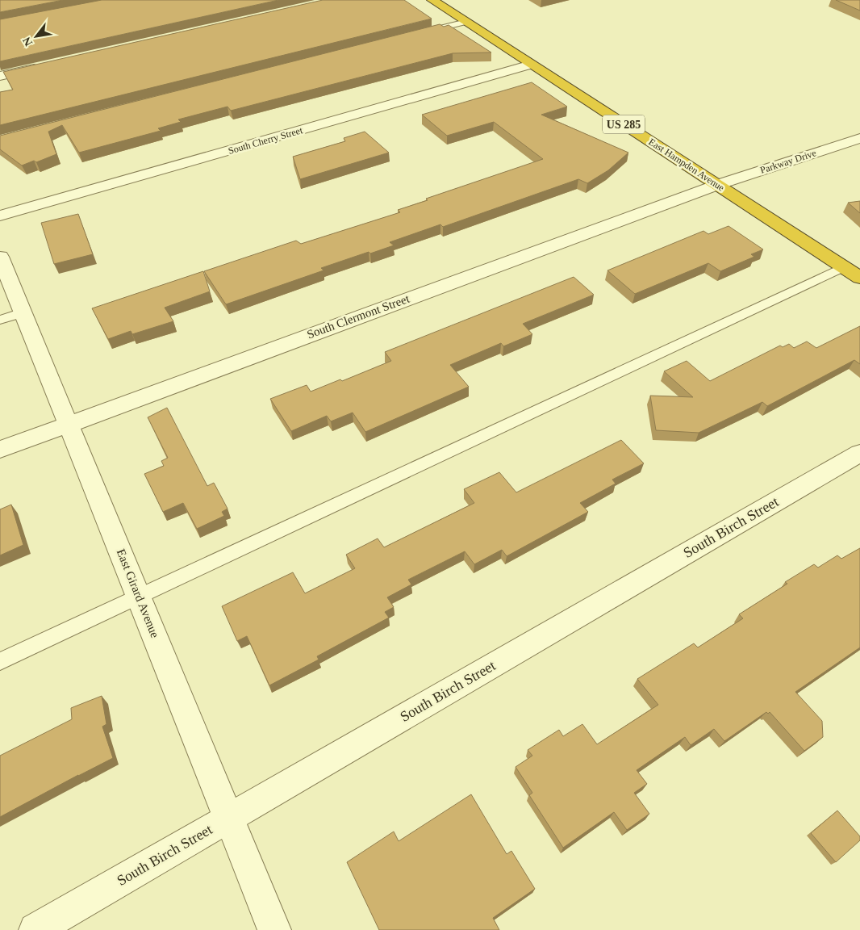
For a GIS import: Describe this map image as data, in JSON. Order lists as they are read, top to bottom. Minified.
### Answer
{"streets":{"highway":["US 285","East Hampden Avenue"],"street":["South Cherry Street","Parkway Drive","South Clermont Street","South Birch Street","East Girard Avenue"]},"crossings":[["South Cherry Street","East Hampden Avenue"],["Parkway Drive","East Hampden Avenue"],["Parkway Drive","South Clermont Street"],["East Hampden Avenue","South Clermont Street"],["South Clermont Street","East Girard Avenue"],["South Birch Street","East Girard Avenue"]],"north":"bottom left"}
